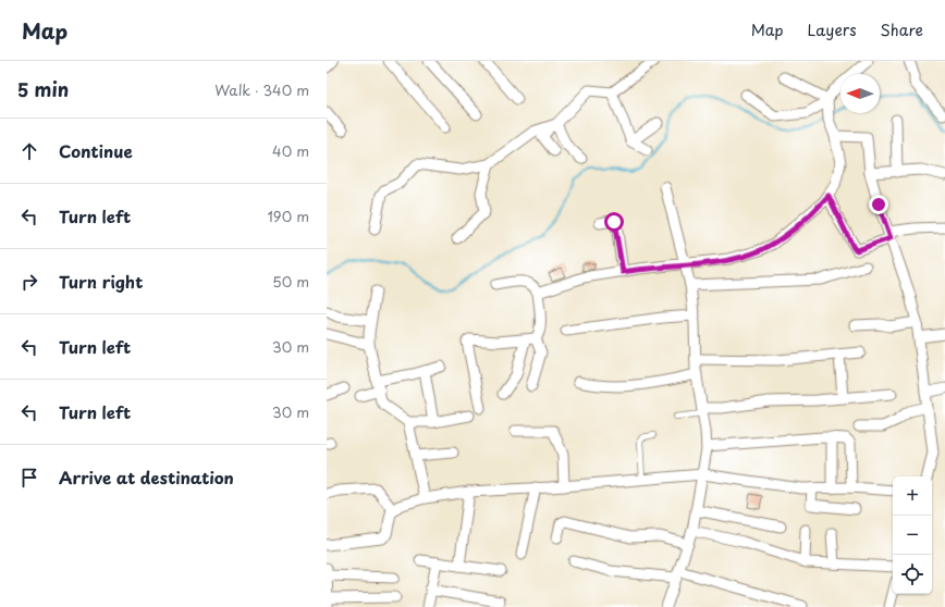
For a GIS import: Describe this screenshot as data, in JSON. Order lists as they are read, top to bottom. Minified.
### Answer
{"north":"left","page":{"header":"Map","nav":["Map","Layers","Share"],"heading":["5 min","Walk · 340 m"],"list":[["Continue","40 m"],["Turn left","190 m"],["Turn right","50 m"],["Turn left","30 m"],["Turn left","30 m"],"Arrive at destination"],"map_buttons":["+","−"]}}
